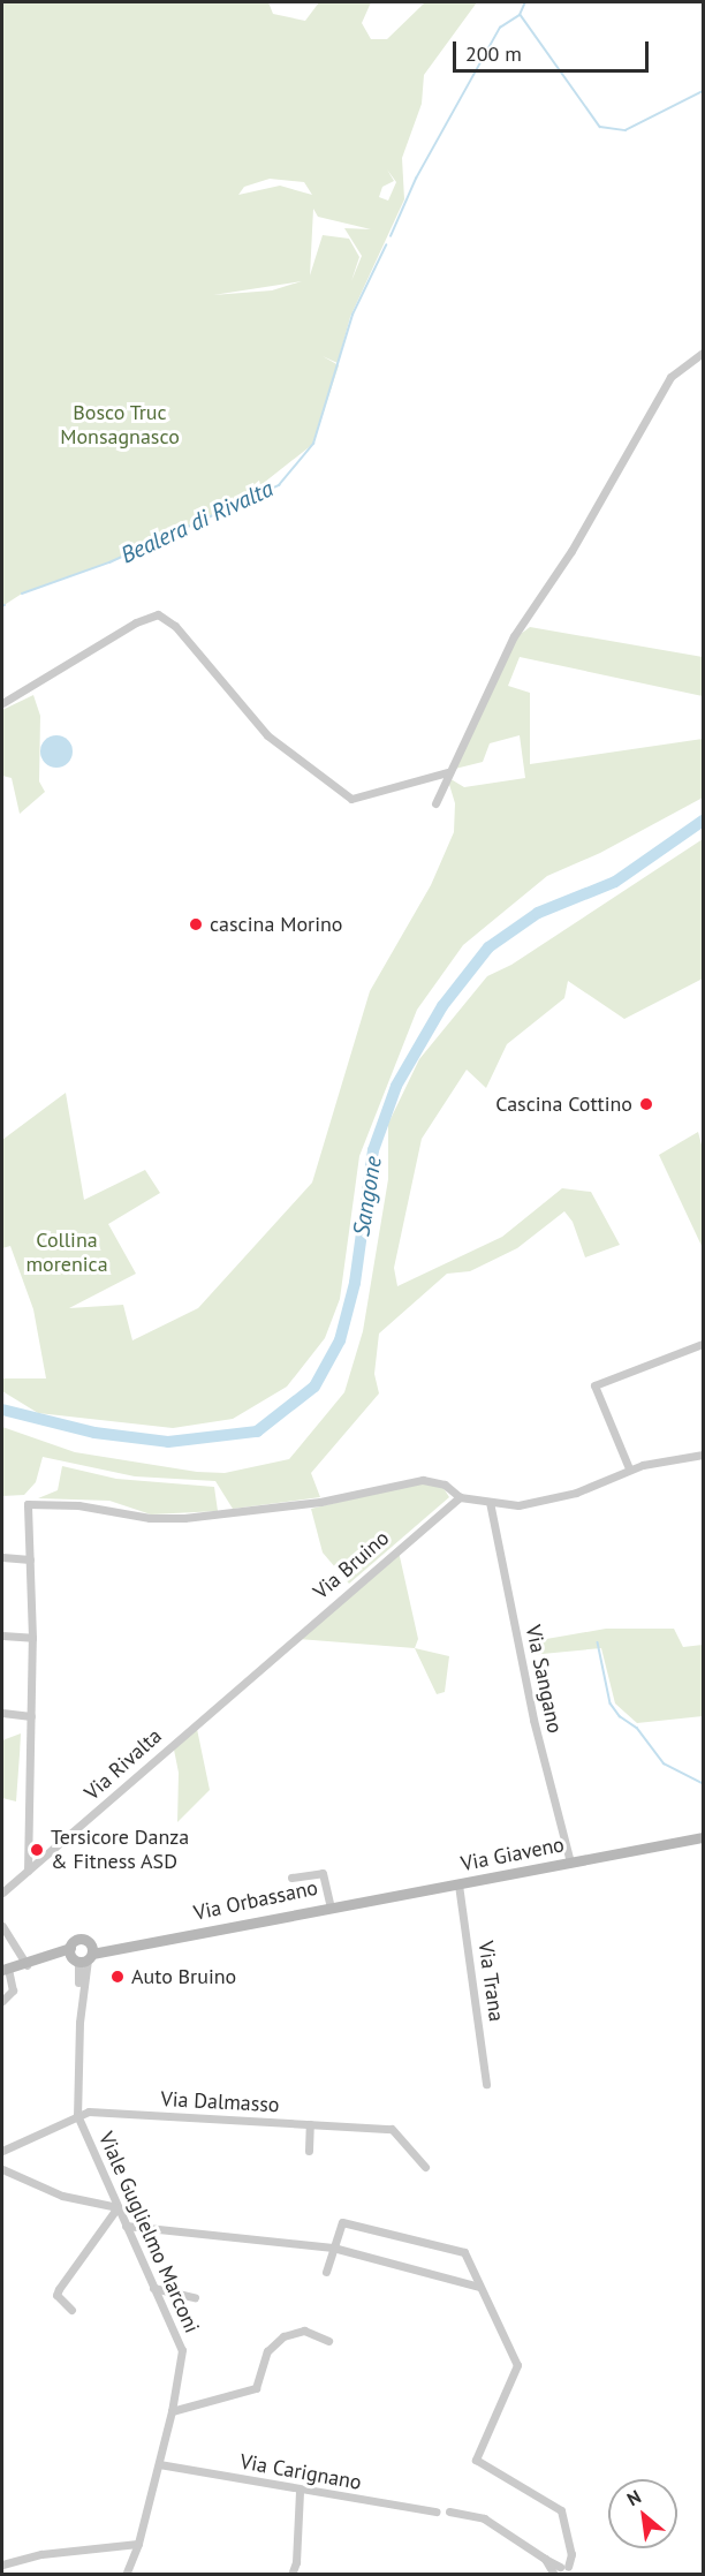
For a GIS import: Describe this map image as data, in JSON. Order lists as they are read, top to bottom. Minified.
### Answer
{"streets":{"main road":["Via Giaveno","Via Orbassano"],"street":["Via Bruino","Via Sangano","Via Rivalta","Via Trana","Via Dalmasso","Viale Guglielmo Marconi","Via Carignano"]},"crossings":[["Via Bruino","Via Rivalta"],["Via Sangano","Via Giaveno"],["Via Giaveno","Via Orbassano"],["Via Giaveno","Via Trana"],["Via Orbassano","Viale Guglielmo Marconi"],["Via Dalmasso","Viale Guglielmo Marconi"],["Viale Guglielmo Marconi","Via Carignano"]],"water":["Bealera di Rivalta","Sangone"],"parks":["Bosco Truc Monsagnasco","Collina morenica"],"places":["cascina Morino","Cascina Cottino","Tersicore Danza & Fitness ASD","Auto Bruino"],"scale_bar":"200 m","north":"top left"}
